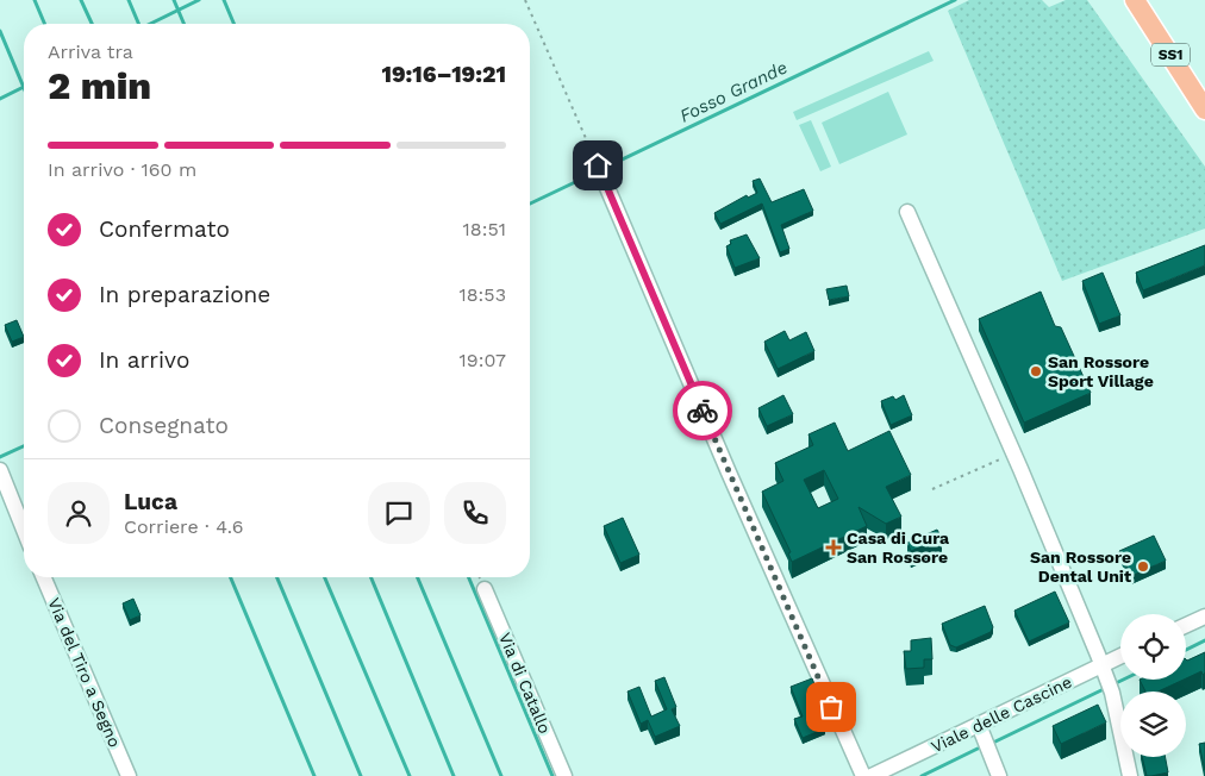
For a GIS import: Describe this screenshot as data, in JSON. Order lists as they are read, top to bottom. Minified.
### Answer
{"streets":{"main road":["SS1"],"street":["Via del Tiro a Segno","Via di Catallo","Viale delle Cascine"]},"water":["Fosso Grande"],"places":{"other":["San Rossore Sport Village","San Rossore Dental Unit"],"health":["Casa di Cura San Rossore"]},"page":{"heading":["2 min","Arriva tra","19:16–19:21"],"panel":["Luca","Corriere · 4.6"],"bar":"In arrivo · 160 m","list":[["Confermato","18:51"],["In preparazione","18:53"],["In arrivo","19:07"],"Consegnato"]}}
